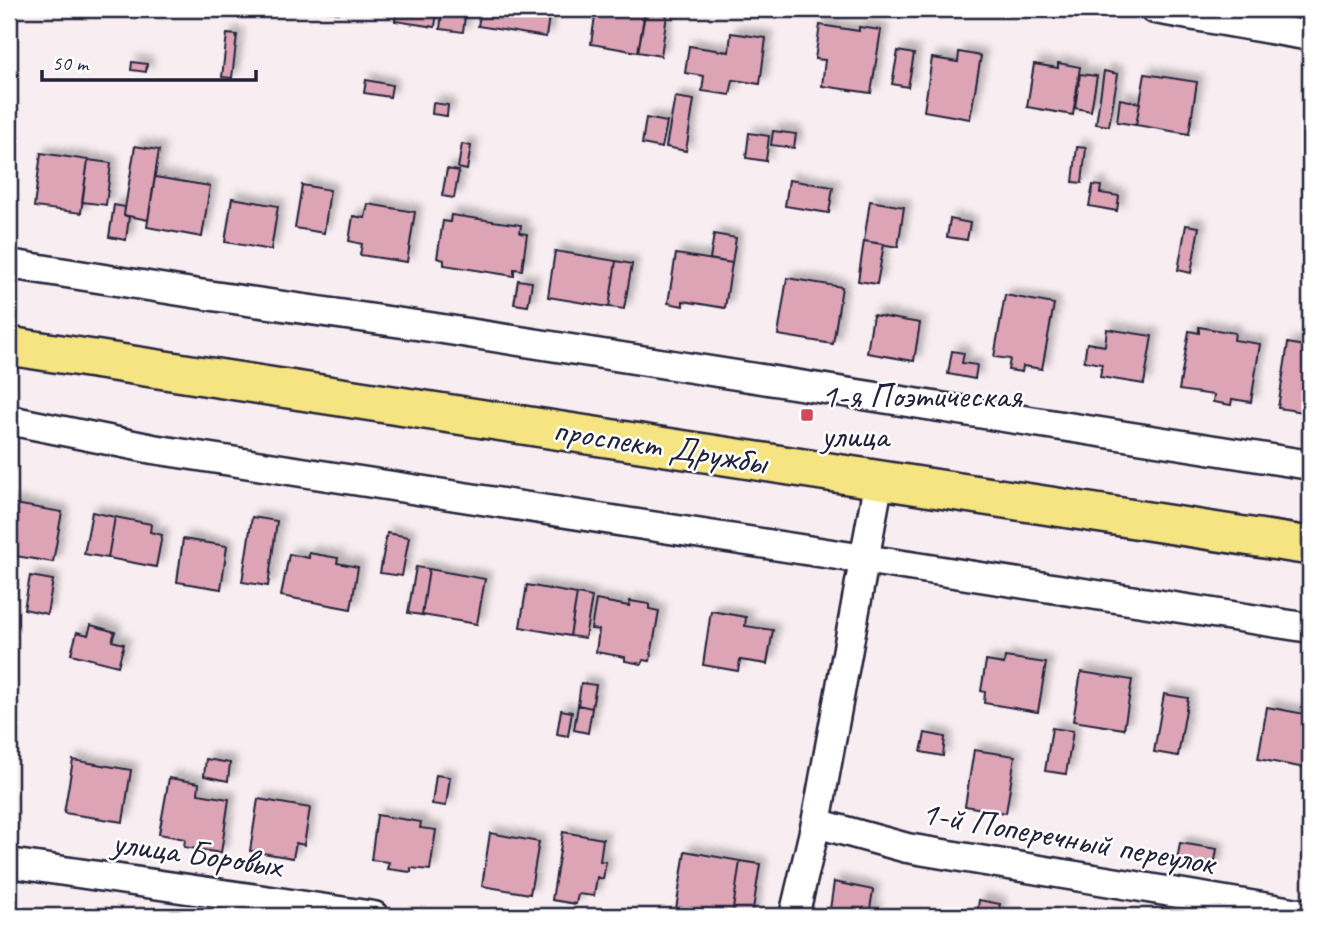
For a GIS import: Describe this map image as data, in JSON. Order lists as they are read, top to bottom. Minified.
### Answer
{"streets":{"main road":["проспект Дружбы"],"street":["1-й Поперечный переулок","улица Боровых"]},"places":{"transit":["1-я Поэтическая улица"]},"scale_bar":"50 m"}
